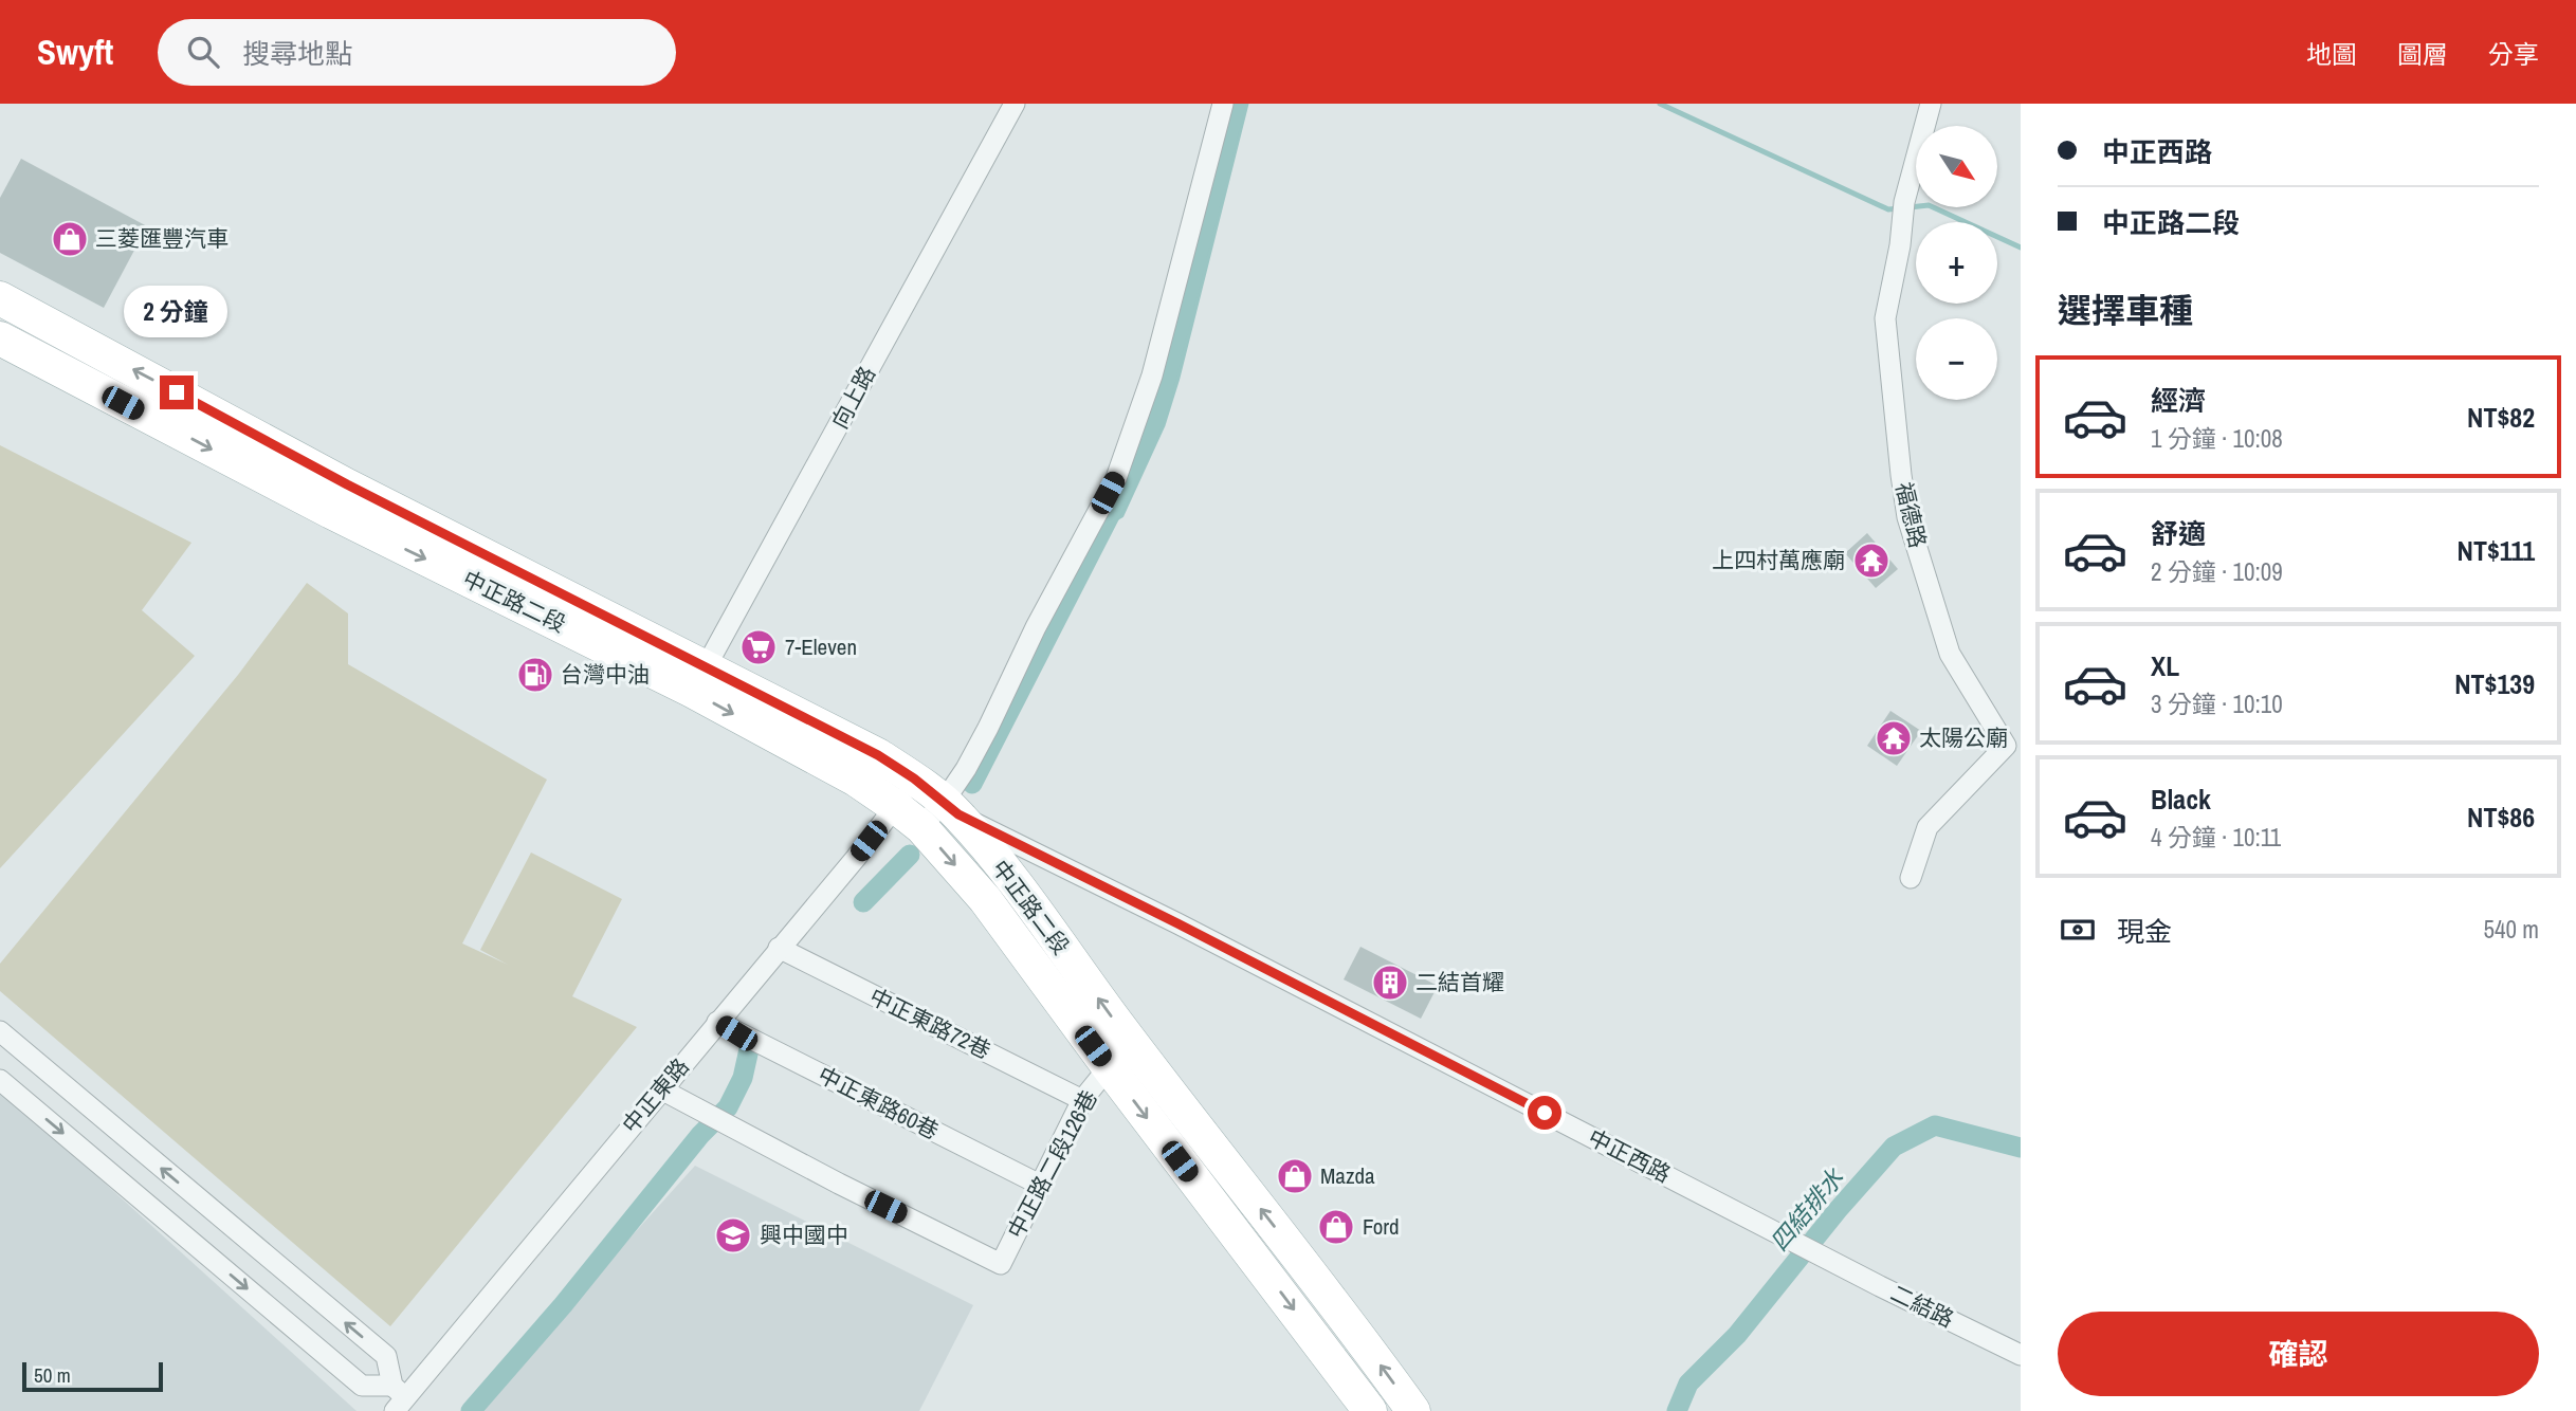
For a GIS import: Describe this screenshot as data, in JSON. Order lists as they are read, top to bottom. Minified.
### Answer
{"streets":{"main road":["中正路二段"],"street":["向上路","福德路","中正東路72巷","中正東路","中正東路60巷","中正西路","中正路二段126巷","二結路"]},"crossings":[["向上路","中正路二段"],["中正路二段","中正東路"],["中正路二段","中正西路"],["中正路二段","中正路二段126巷"],["中正東路72巷","中正東路"],["中正東路72巷","中正路二段126巷"],["中正東路","中正東路60巷"],["中正東路","中正西路"],["中正東路","中正路二段126巷"],["中正東路60巷","中正路二段126巷"],["中正西路","二結路"]],"water":["四結排水"],"places":{"shop":["三菱匯豐汽車","Mazda","Ford"],"temple":["上四村萬應廟","太陽公廟"],"supermarket":["7-Eleven"],"fuel station":["台灣中油"],"building":["二結首耀"],"school or university":["興中國中"]},"scale_bar":"50 m","north":"bottom right","page":{"header":"Swyft","search":"搜尋地點","nav":["地圖","圖層","分享"],"banner":["中正西路","中正路二段"],"map_buttons":["+","−"],"heading":"選擇車種","bubble":"2 分鐘","list":[{"name":"經濟","note":"1 分鐘 · 10:08","value":"NT$82"},{"name":"舒適","note":"2 分鐘 · 10:09","value":"NT$111"},{"name":"XL","note":"3 分鐘 · 10:10","value":"NT$139"},{"name":"Black","note":"4 分鐘 · 10:11","value":"NT$86"}],"pay":["現金","540 m"],"buttons":"確認","scale":"50 m"}}
